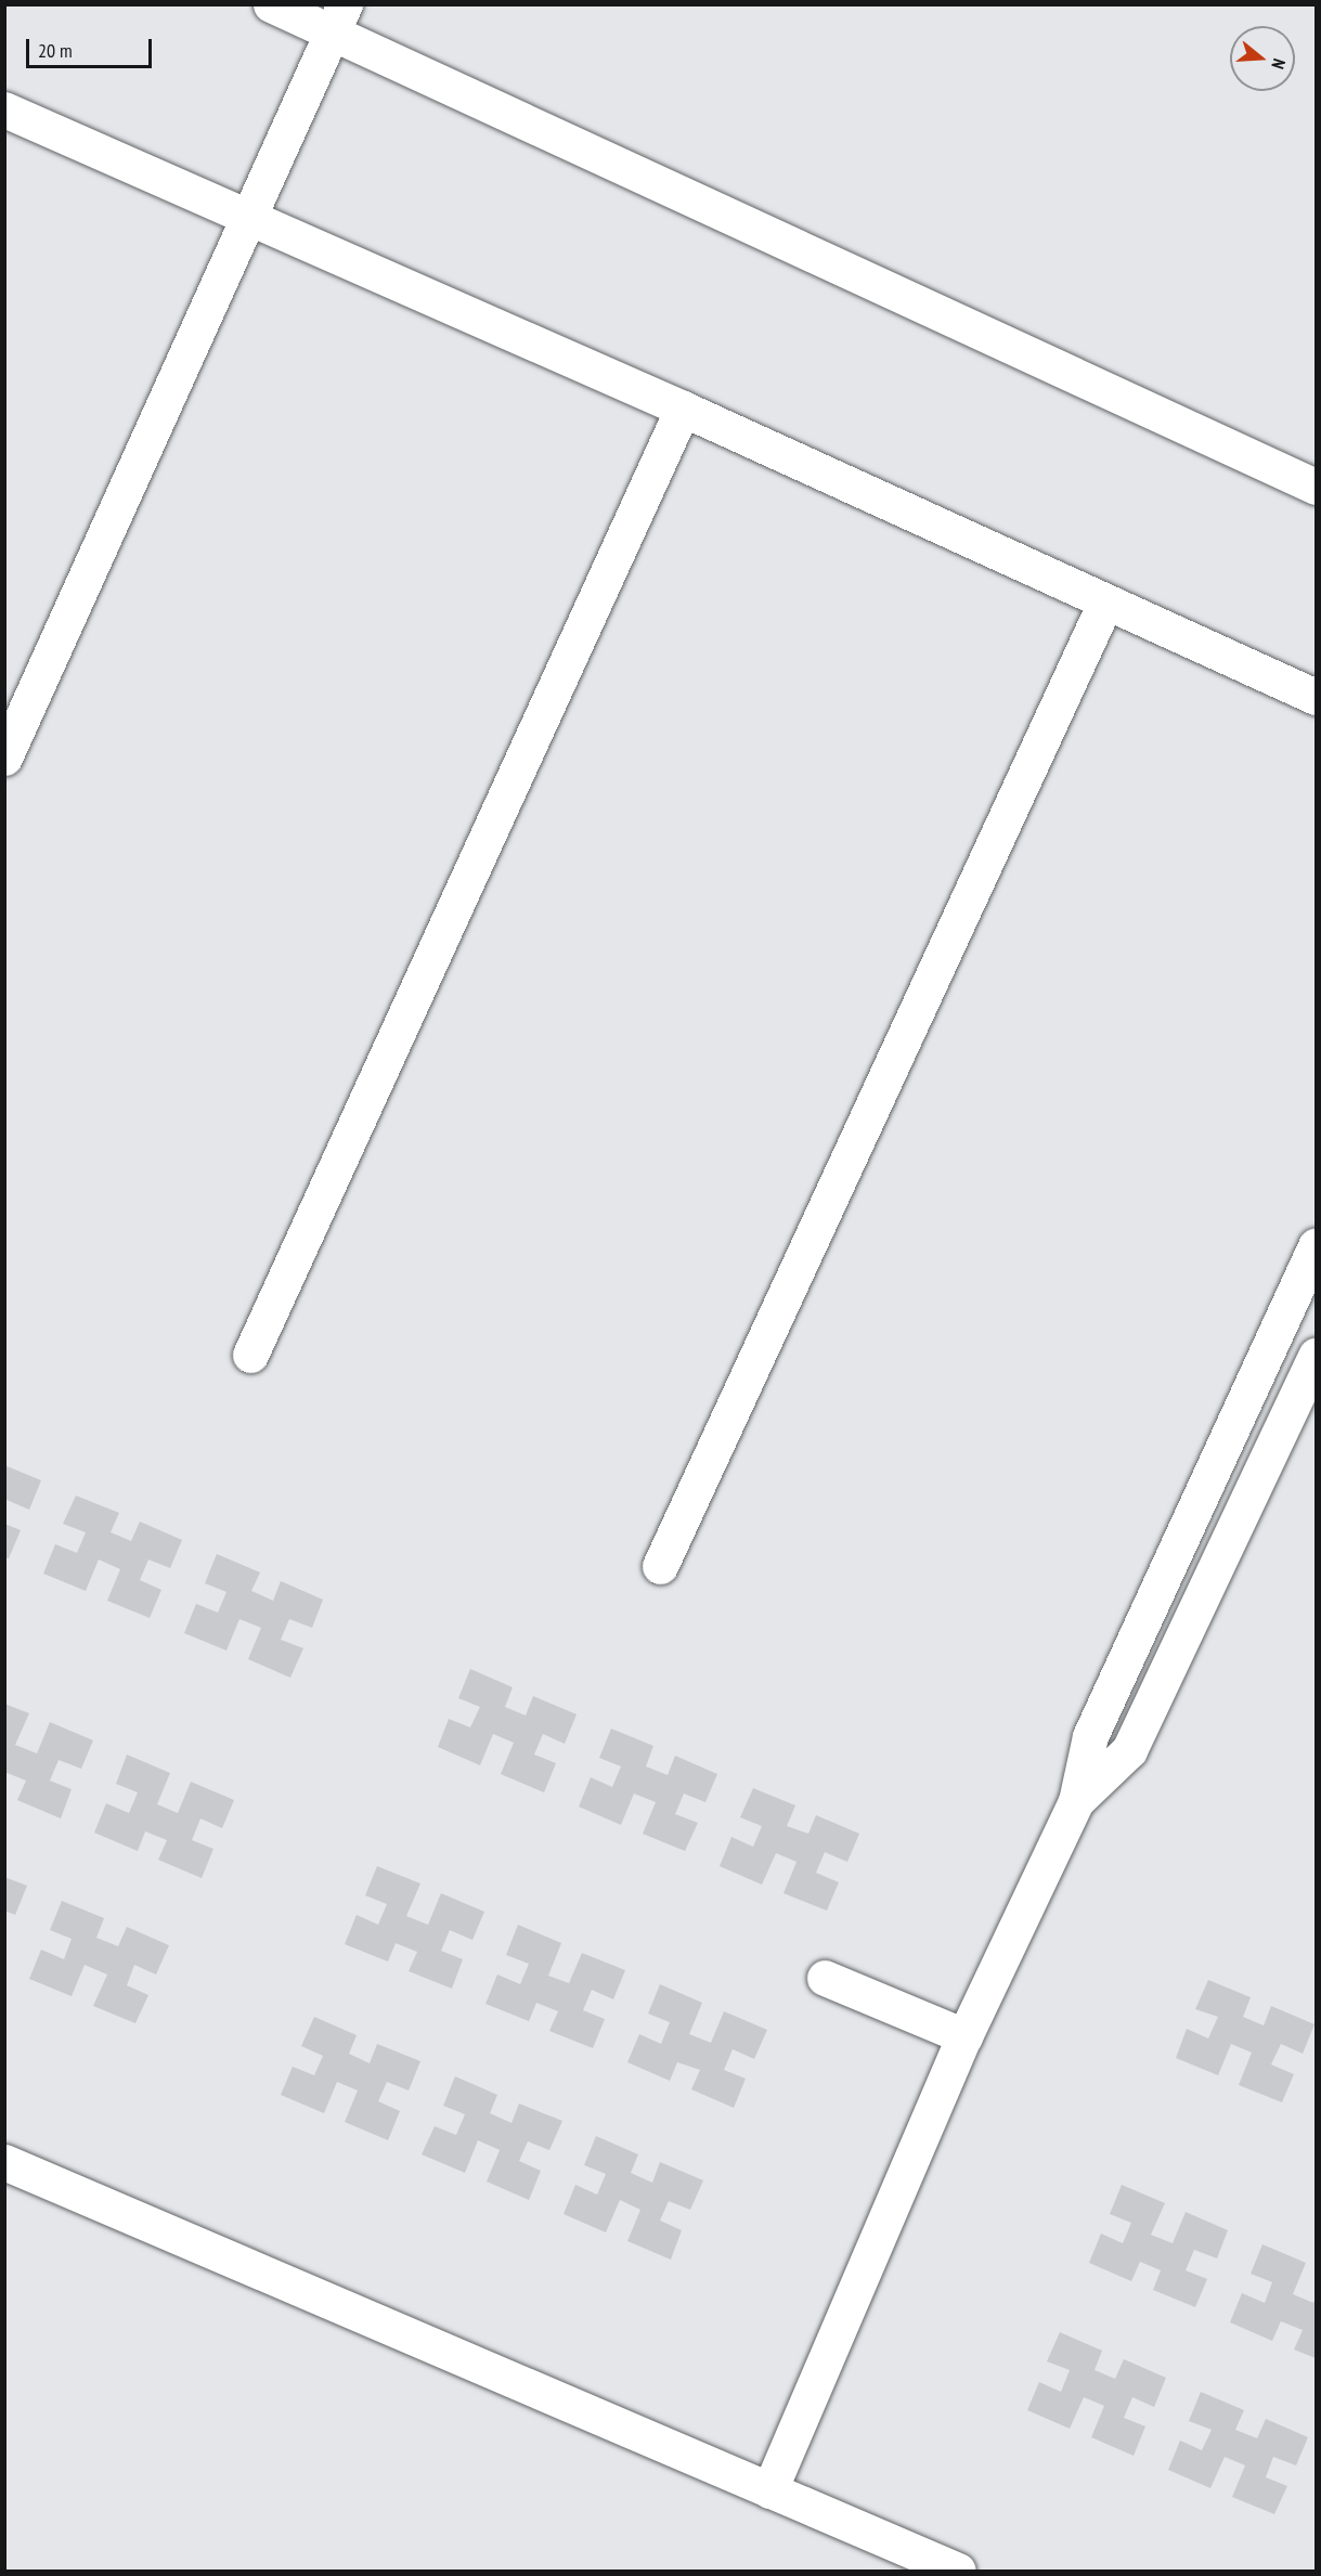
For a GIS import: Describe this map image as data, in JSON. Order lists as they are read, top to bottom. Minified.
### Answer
{"scale_bar":"20 m","north":"right"}
